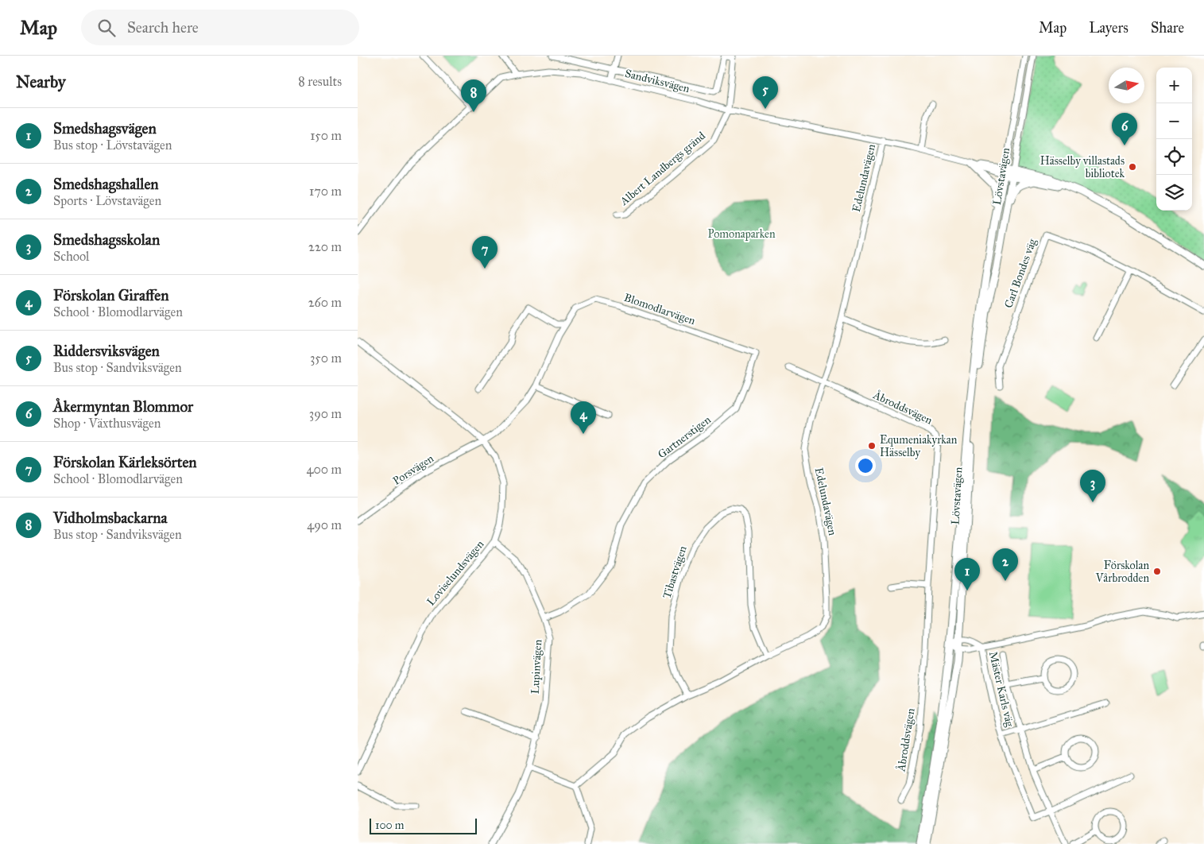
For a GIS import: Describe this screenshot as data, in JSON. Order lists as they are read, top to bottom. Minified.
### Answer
{"streets":{"street":["Sandviksvägen","Albert Landbergs gränd","Lövstavägen","Edelundavägen","Carl Bondes väg","Blomodlarvägen","Åbroddsvägen","Gartnerstigen","Porsvägen","Tibastvägen","Loviselundsvägen","Lupinvägen","Mäster Karls väg"]},"crossings":[["Sandviksvägen","Albert Landbergs gränd"],["Sandviksvägen","Lövstavägen"],["Sandviksvägen","Edelundavägen"],["Edelundavägen","Åbroddsvägen"],["Edelundavägen","Tibastvägen"],["Blomodlarvägen","Gartnerstigen"],["Blomodlarvägen","Porsvägen"],["Blomodlarvägen","Loviselundsvägen"],["Gartnerstigen","Lupinvägen"],["Porsvägen","Loviselundsvägen"],["Loviselundsvägen","Lupinvägen"]],"parks":["Pomonaparken"],"places":["Hässelby villastads bibliotek","Equmeniakyrkan Hässelby","Förskolan Vårbrodden"],"scale_bar":"100 m","north":"right","page":{"header":"Map","search":"Search here","nav":["Map","Layers","Share"],"heading":["Nearby","8 results"],"map_buttons":["+","−"],"pins":["5","8","6","7","4","3","2","1"],"list":[{"mark":"1","name":"Smedshagsvägen","note":"Bus stop · Lövstavägen","value":"150 m"},{"mark":"2","name":"Smedshagshallen","note":"Sports · Lövstavägen","value":"170 m"},{"mark":"3","name":"Smedshagsskolan","note":"School","value":"220 m"},{"mark":"4","name":"Förskolan Giraffen","note":"School · Blomodlarvägen","value":"260 m"},{"mark":"5","name":"Riddersviksvägen","note":"Bus stop · Sandviksvägen","value":"350 m"},{"mark":"6","name":"Åkermyntan Blommor","note":"Shop · Växthusvägen","value":"390 m"},{"mark":"7","name":"Förskolan Kärleksörten","note":"School · Blomodlarvägen","value":"400 m"},{"mark":"8","name":"Vidholmsbackarna","note":"Bus stop · Sandviksvägen","value":"490 m"}],"scale":"100 m"}}
